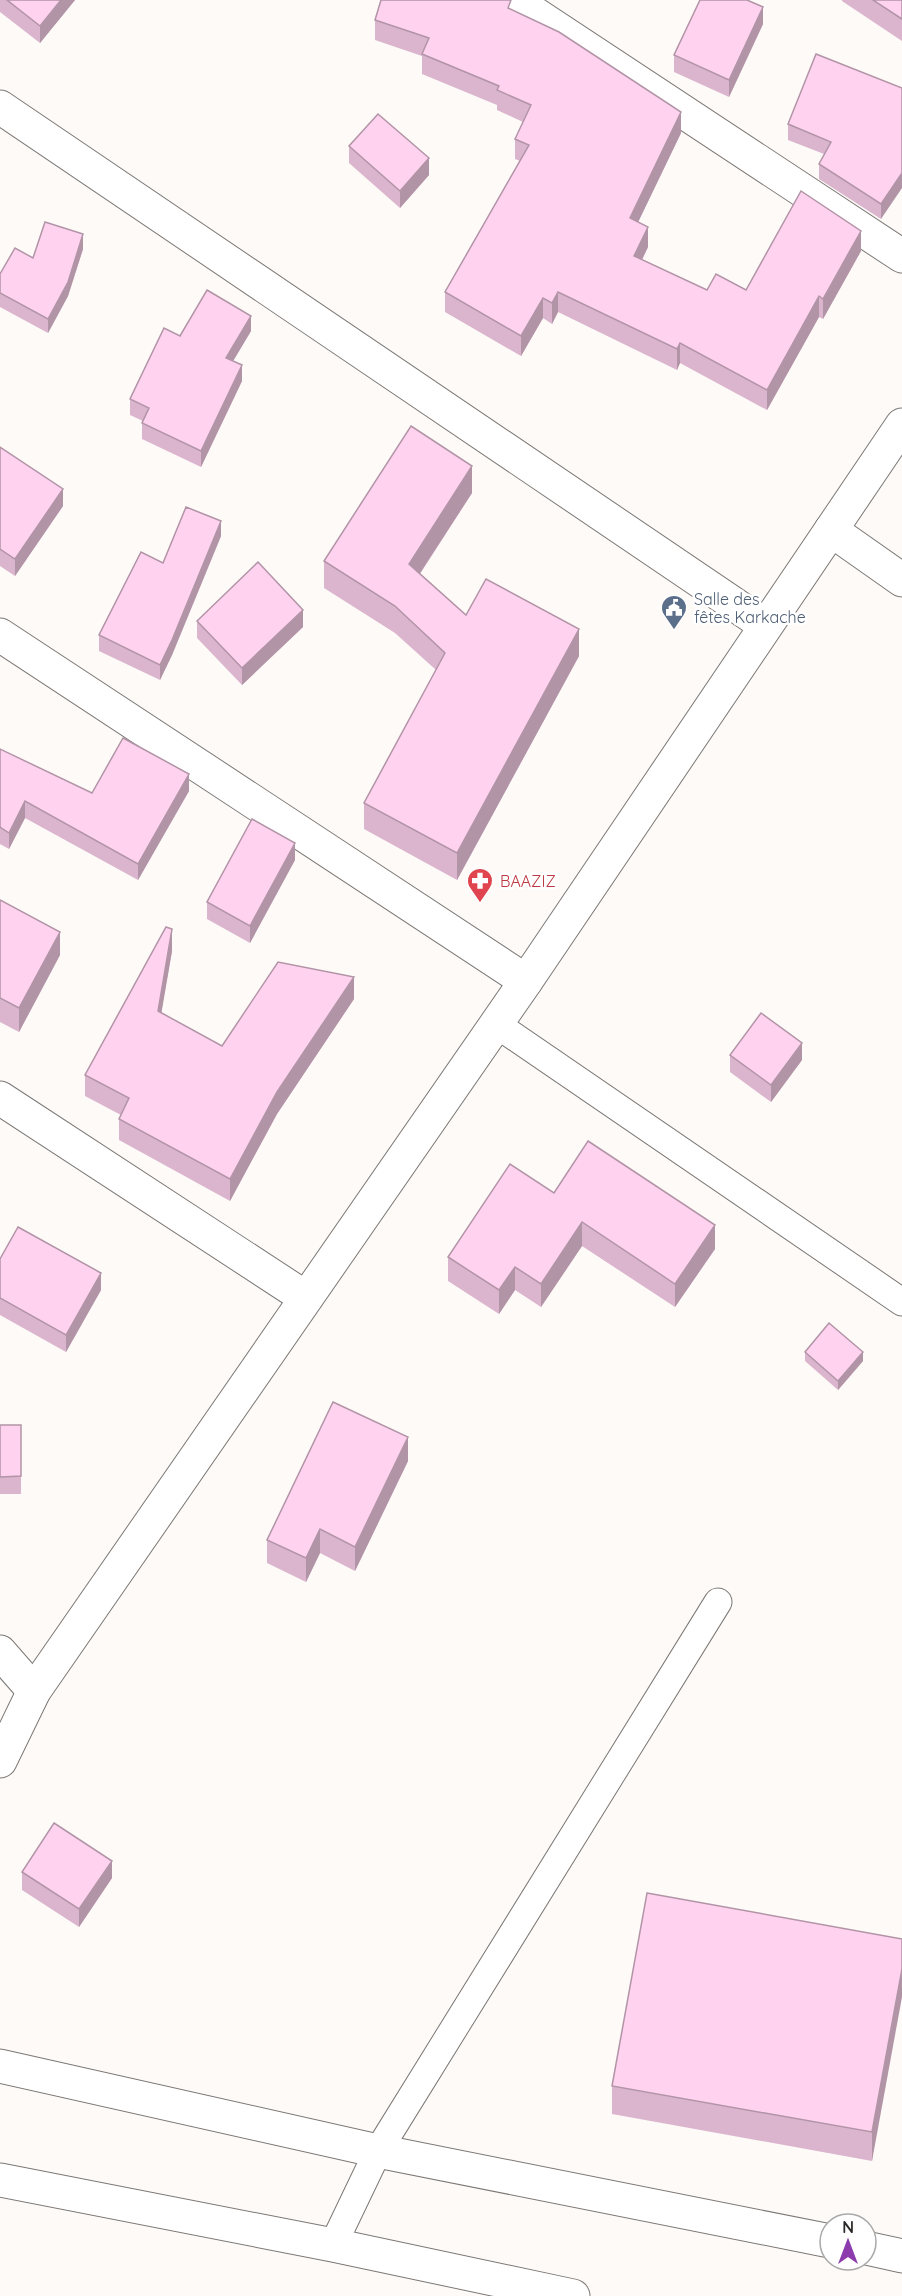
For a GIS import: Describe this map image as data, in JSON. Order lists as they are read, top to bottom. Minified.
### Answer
{"places":{"public building":["Salle des fêtes Karkache"],"pharmacy":["BAAZIZ"]},"north":"top"}
